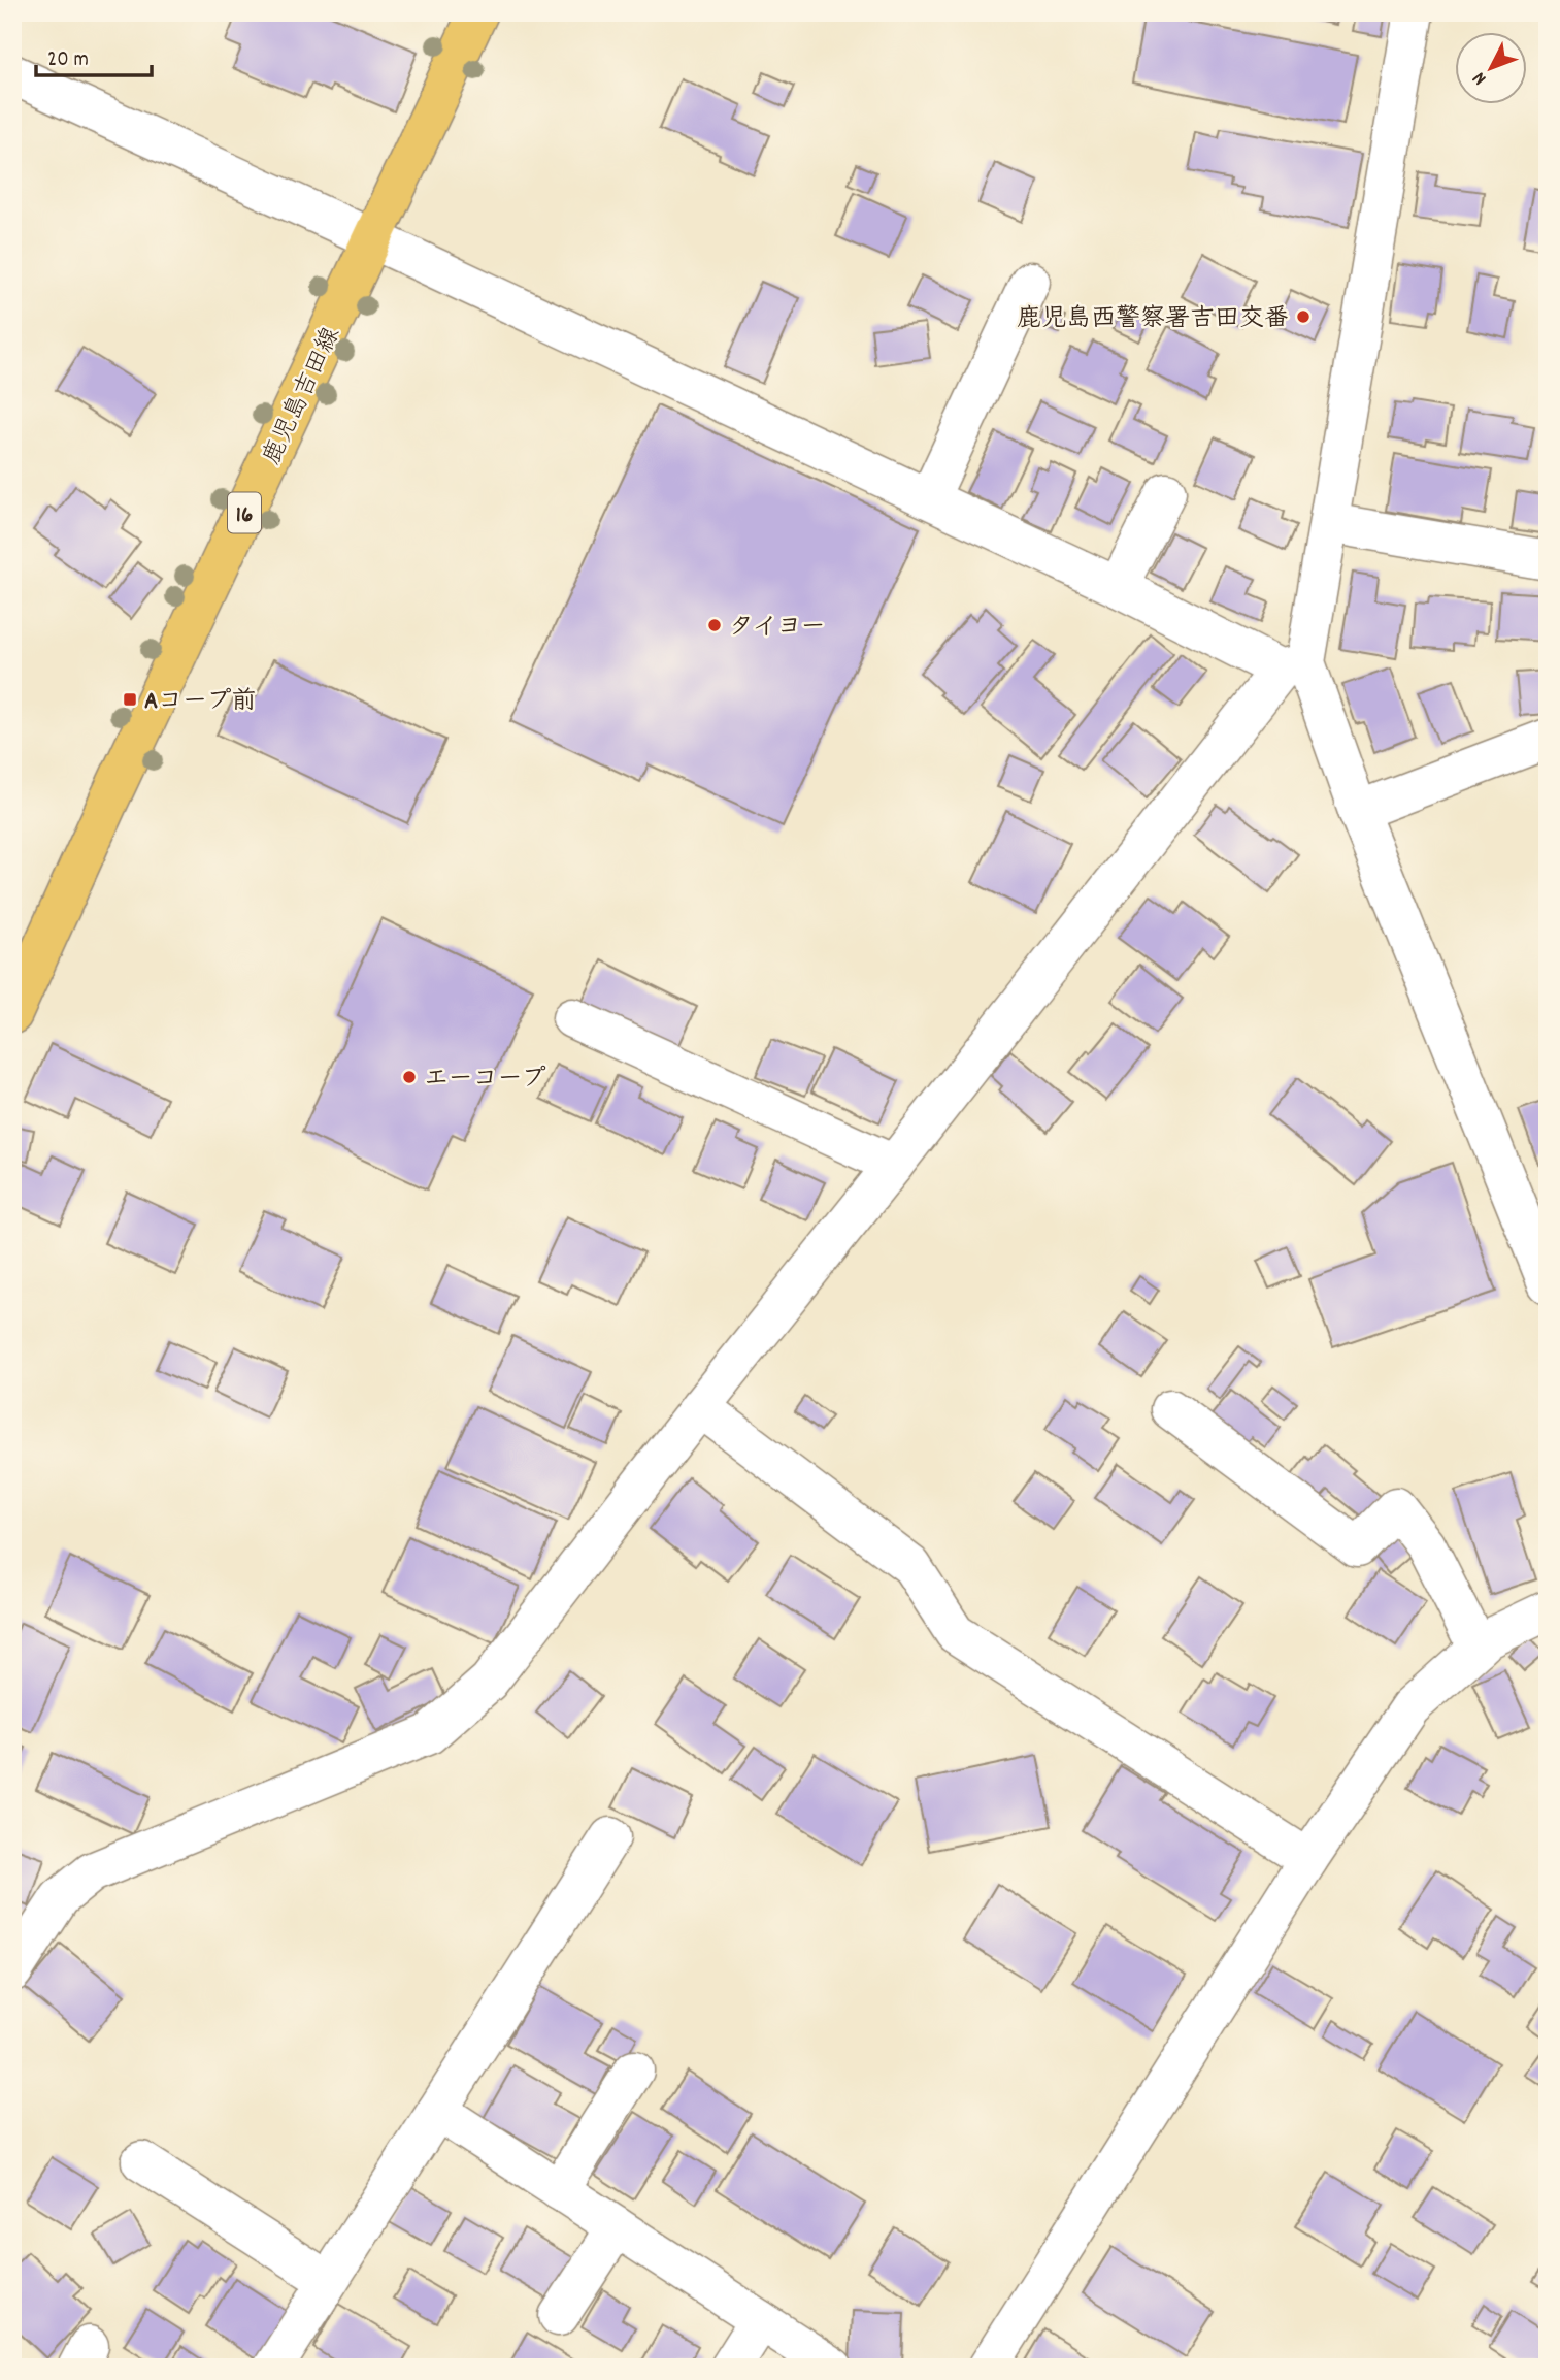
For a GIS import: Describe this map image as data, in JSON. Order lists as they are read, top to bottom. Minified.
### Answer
{"streets":{"main road":["鹿児島吉田線","16"]},"places":{"other":["鹿児島西警察署吉田交番","タイヨー","エーコープ"],"transit":["Aコープ前"]},"scale_bar":"20 m","north":"bottom left"}
